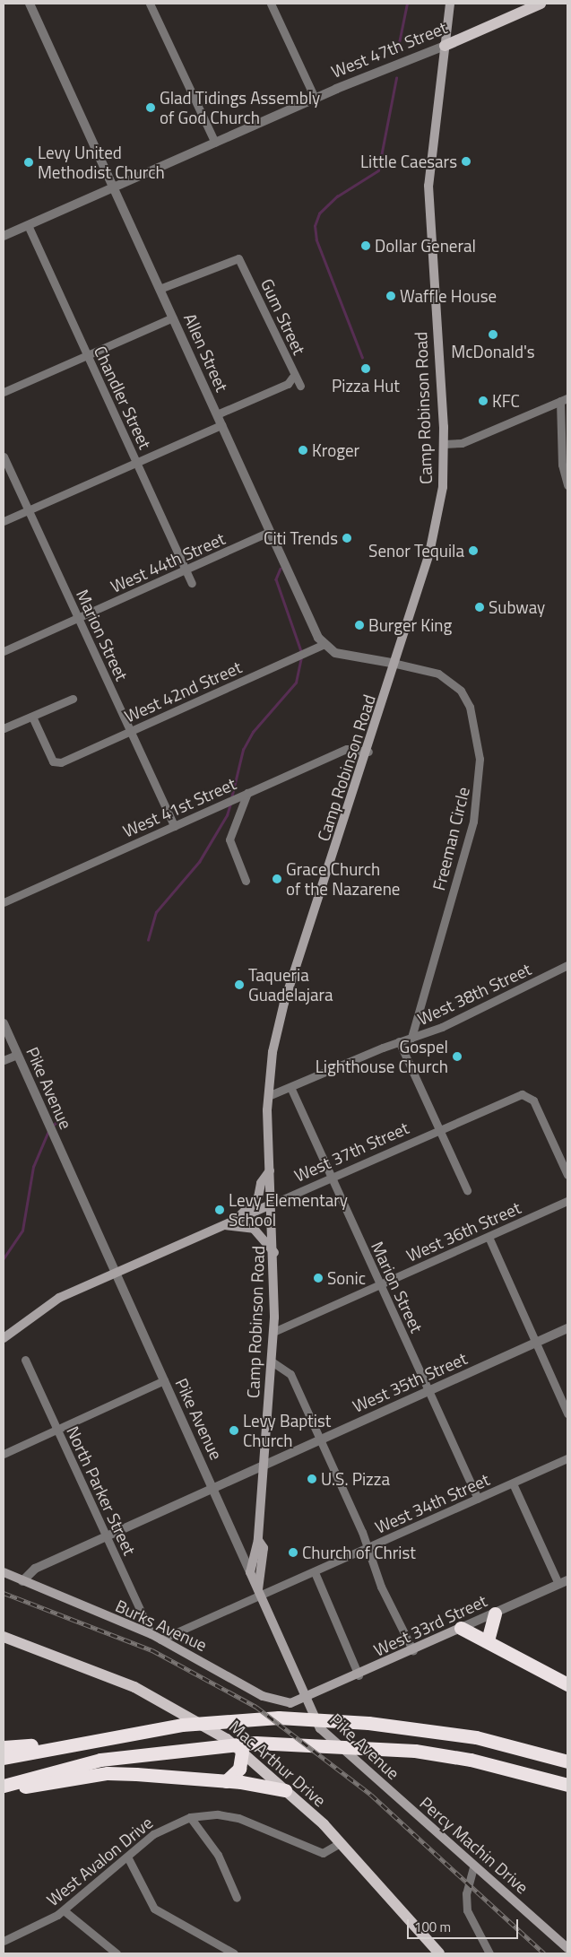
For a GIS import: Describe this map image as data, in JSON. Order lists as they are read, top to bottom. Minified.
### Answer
{"streets":{"main road":["West 47th Street","Camp Robinson Road","Pike Avenue","West 37th Street","Burks Avenue","West 33rd Street","Mac Arthur Drive","Percy Machin Drive"],"street":["Gum Street","Allen Street","Chandler Street","West 44th Street","Marion Street","West 42nd Street","West 41st Street","Freeman Circle","West 38th Street","West 36th Street","West 35th Street","North Parker Street","West 34th Street","West Avalon Drive"]},"crossings":[["West 47th Street","Allen Street"],["West 47th Street","Chandler Street"],["West 47th Street","Camp Robinson Road"],["Gum Street","Allen Street"],["Allen Street","West 44th Street"],["Allen Street","West 42nd Street"],["Chandler Street","West 44th Street"],["Camp Robinson Road","West 41st Street"],["Camp Robinson Road","Freeman Circle"],["Camp Robinson Road","West 38th Street"],["Camp Robinson Road","Pike Avenue"],["Camp Robinson Road","West 37th Street"],["Camp Robinson Road","West 36th Street"],["Camp Robinson Road","West 35th Street"],["Camp Robinson Road","West 34th Street"],["West 44th Street","Marion Street"],["Marion Street","West 42nd Street"],["Marion Street","West 41st Street"],["Marion Street","West 38th Street"],["Marion Street","West 37th Street"],["Marion Street","West 36th Street"],["Marion Street","West 35th Street"],["Marion Street","West 34th Street"],["Freeman Circle","West 38th Street"],["Pike Avenue","West 37th Street"],["Pike Avenue","West 35th Street"],["Pike Avenue","West 34th Street"],["Pike Avenue","Burks Avenue"],["Pike Avenue","West 33rd Street"],["Pike Avenue","Percy Machin Drive"],["West 35th Street","North Parker Street"],["West 35th Street","Burks Avenue"],["North Parker Street","Burks Avenue"],["West 34th Street","Burks Avenue"],["Burks Avenue","West 33rd Street"],["Mac Arthur Drive","West Avalon Drive"]],"places":["Glad Tidings Assembly of God Church","Little Caesars","Levy United Methodist Church","Dollar General","Waffle House","McDonald's","Pizza Hut","KFC","Kroger","Citi Trends","Senor Tequila","Subway","Burger King","Grace Church of the Nazarene","Taqueria Guadelajara","Gospel Lighthouse Church","Levy Elementary School","Sonic","Levy Baptist Church","U.S. Pizza","Church of Christ"],"scale_bar":"100 m"}
